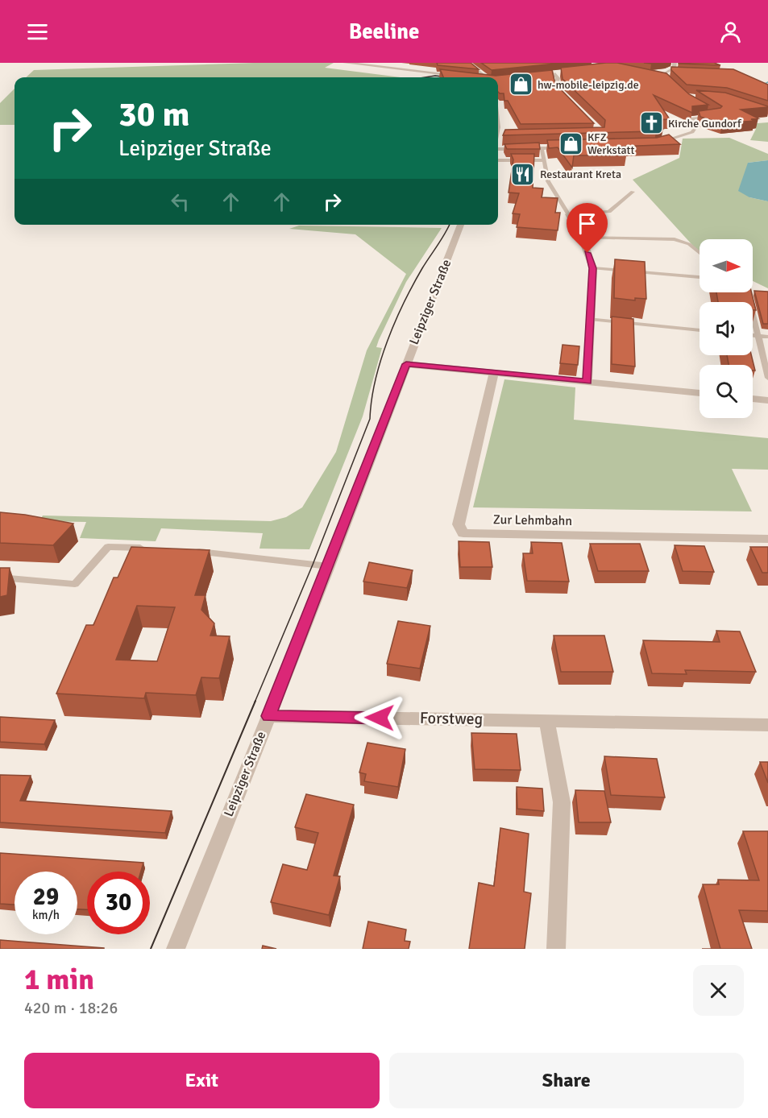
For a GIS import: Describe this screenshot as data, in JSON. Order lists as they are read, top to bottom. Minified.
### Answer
{"streets":{"street":["Leipziger Straße","Zur Lehmbahn","Forstweg"]},"crossings":[["Leipziger Straße","Forstweg"]],"places":{"shop":["hw-mobile-leipzig.de","KFZ Werkstatt"],"church":["Kirche Gundorf"],"restaurant":["Restaurant Kreta"]},"north":"right","page":{"header":"Beeline","turn":["30 m","Leipziger Straße"],"speed":"29 km/h","limit":"30","heading":["1 min","420 m · 18:26"],"buttons":["Exit","Share"]}}
